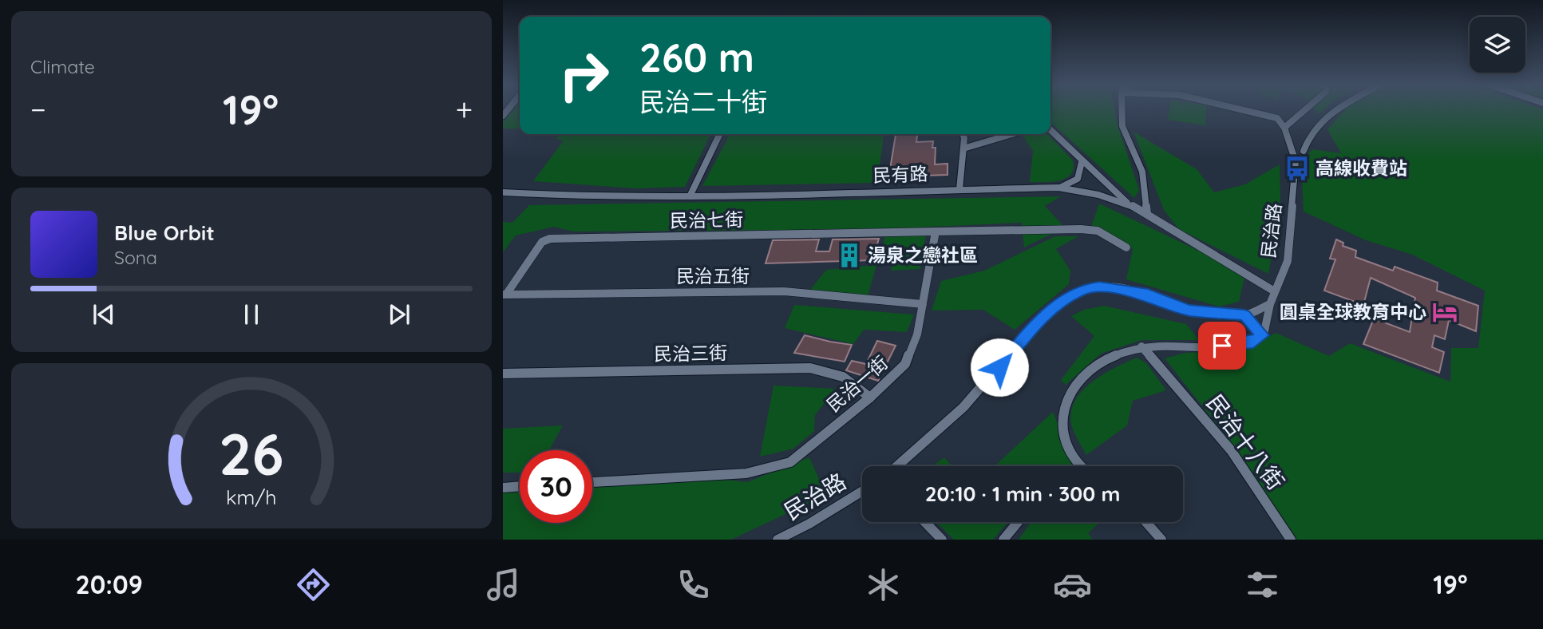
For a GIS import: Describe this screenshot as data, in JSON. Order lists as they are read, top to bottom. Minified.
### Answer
{"streets":{"street":["民有路","民治七街","民治路","民治五街","民治三街","民治一街","民治十八街"]},"crossings":[["民有路","民治路"],["民治七街","民治五街"],["民治七街","民治一街"],["民治五街","民治一街"],["民治三街","民治一街"]],"places":{"bus stop":["高線收費站"],"building":["湯泉之戀社區"],"hotel":["圓桌全球教育中心"]},"page":{"tile":"Climate","turn":["260 m","民治二十街"],"heat":["−","19°","+"],"song":["Blue Orbit","Sona"],"limit":"30","trip":"20:10 · 1 min · 300 m","tabs":["20:09","19°"],"gauge":["26","km/h"]}}
